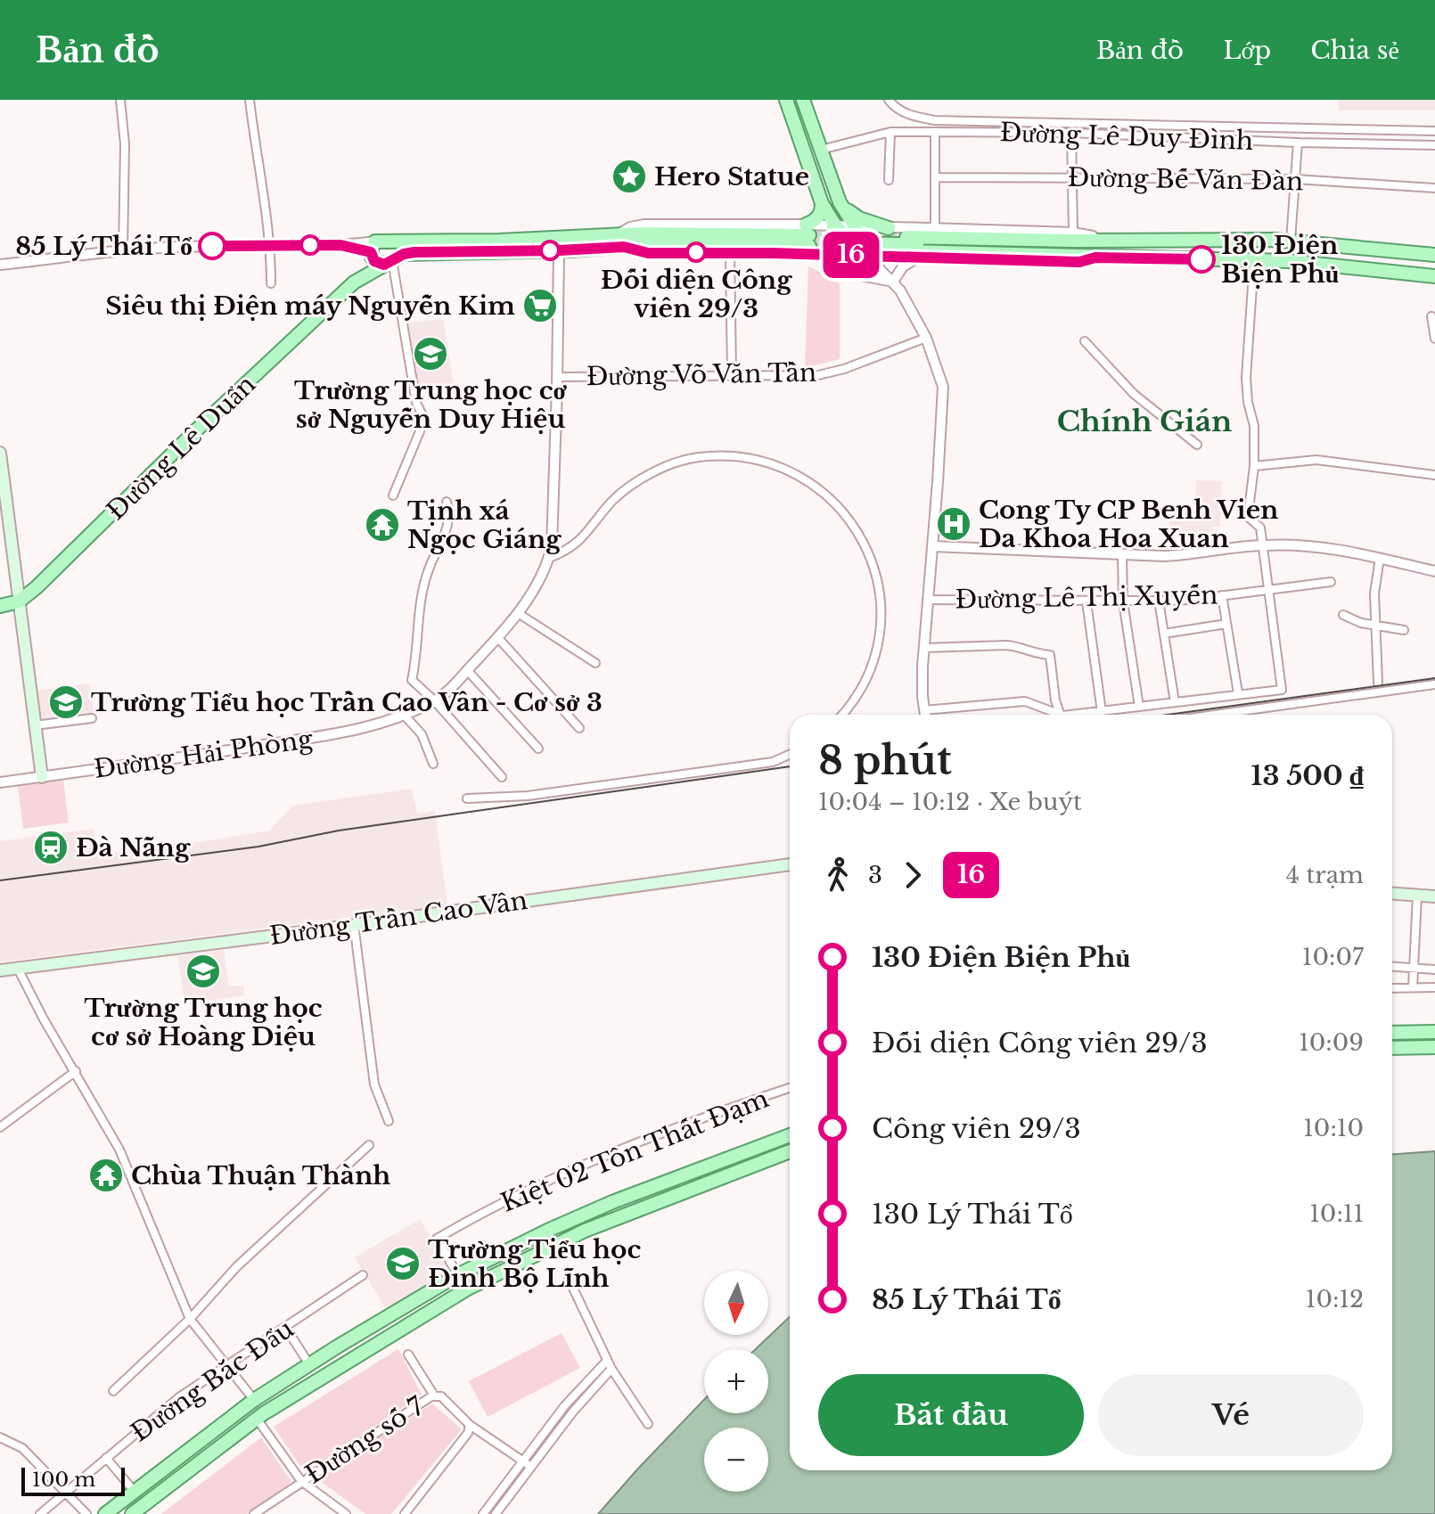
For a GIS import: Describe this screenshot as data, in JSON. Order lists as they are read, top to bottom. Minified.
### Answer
{"streets":{"main road":["Đường Lê Duẩn","Đường Trần Cao Vân"],"street":["Đường Lê Duy Đình","Đường Bế Văn Đàn","Đường Võ Văn Tần","Đường Lê Thị Xuyến","Đường Hải Phòng","Kiệt 02 Tôn Thất Đạm","Đường Bắc Đẩu","Đường số 7"]},"crossings":[["Đường Võ Văn Tần","Đường Hải Phòng"],["Đường Lê Duẩn","Đường Hải Phòng"]],"districts":["Chính Gián"],"places":{"place":["Hero Statue"],"other":["85 Lý Thái Tổ","Đối diện Công viên 29/3","130 Điện Biện Phủ"],"supermarket":["Siêu thị Điện máy Nguyễn Kim"],"school or university":["Trường Trung học cơ sở Nguyễn Duy Hiệu","Trường Tiểu học Trần Cao Vân - Cơ sở 3","Trường Trung học cơ sở Hoàng Diệu","Trường Tiểu học Đinh Bộ Lĩnh"],"hospital":["Cong Ty CP Benh Vien Da Khoa Hoa Xuan"],"temple":["Tịnh xá Ngọc Giáng","Chùa Thuận Thành"],"station":["Đà Nẵng"]},"lines":["bus line 16"],"scale_bar":"100 m","north":"bottom","page":{"header":"Bản đồ","nav":["Bản đồ","Lớp","Chia sẻ"],"on_map":"16","heading":["8 phút","10:04 – 10:12 · Xe buýt","13 500 ₫"],"legs":["3","16","4 trạm"],"list":[{"name":"130 Điện Biện Phủ","value":"10:07"},{"name":"Đối diện Công viên 29/3","value":"10:09"},{"name":"Công viên 29/3","value":"10:10"},{"name":"130 Lý Thái Tổ","value":"10:11"},{"name":"85 Lý Thái Tổ","value":"10:12"}],"map_buttons":["+","−"],"buttons":["Bắt đầu","Vé"],"scale":"100 m"}}
